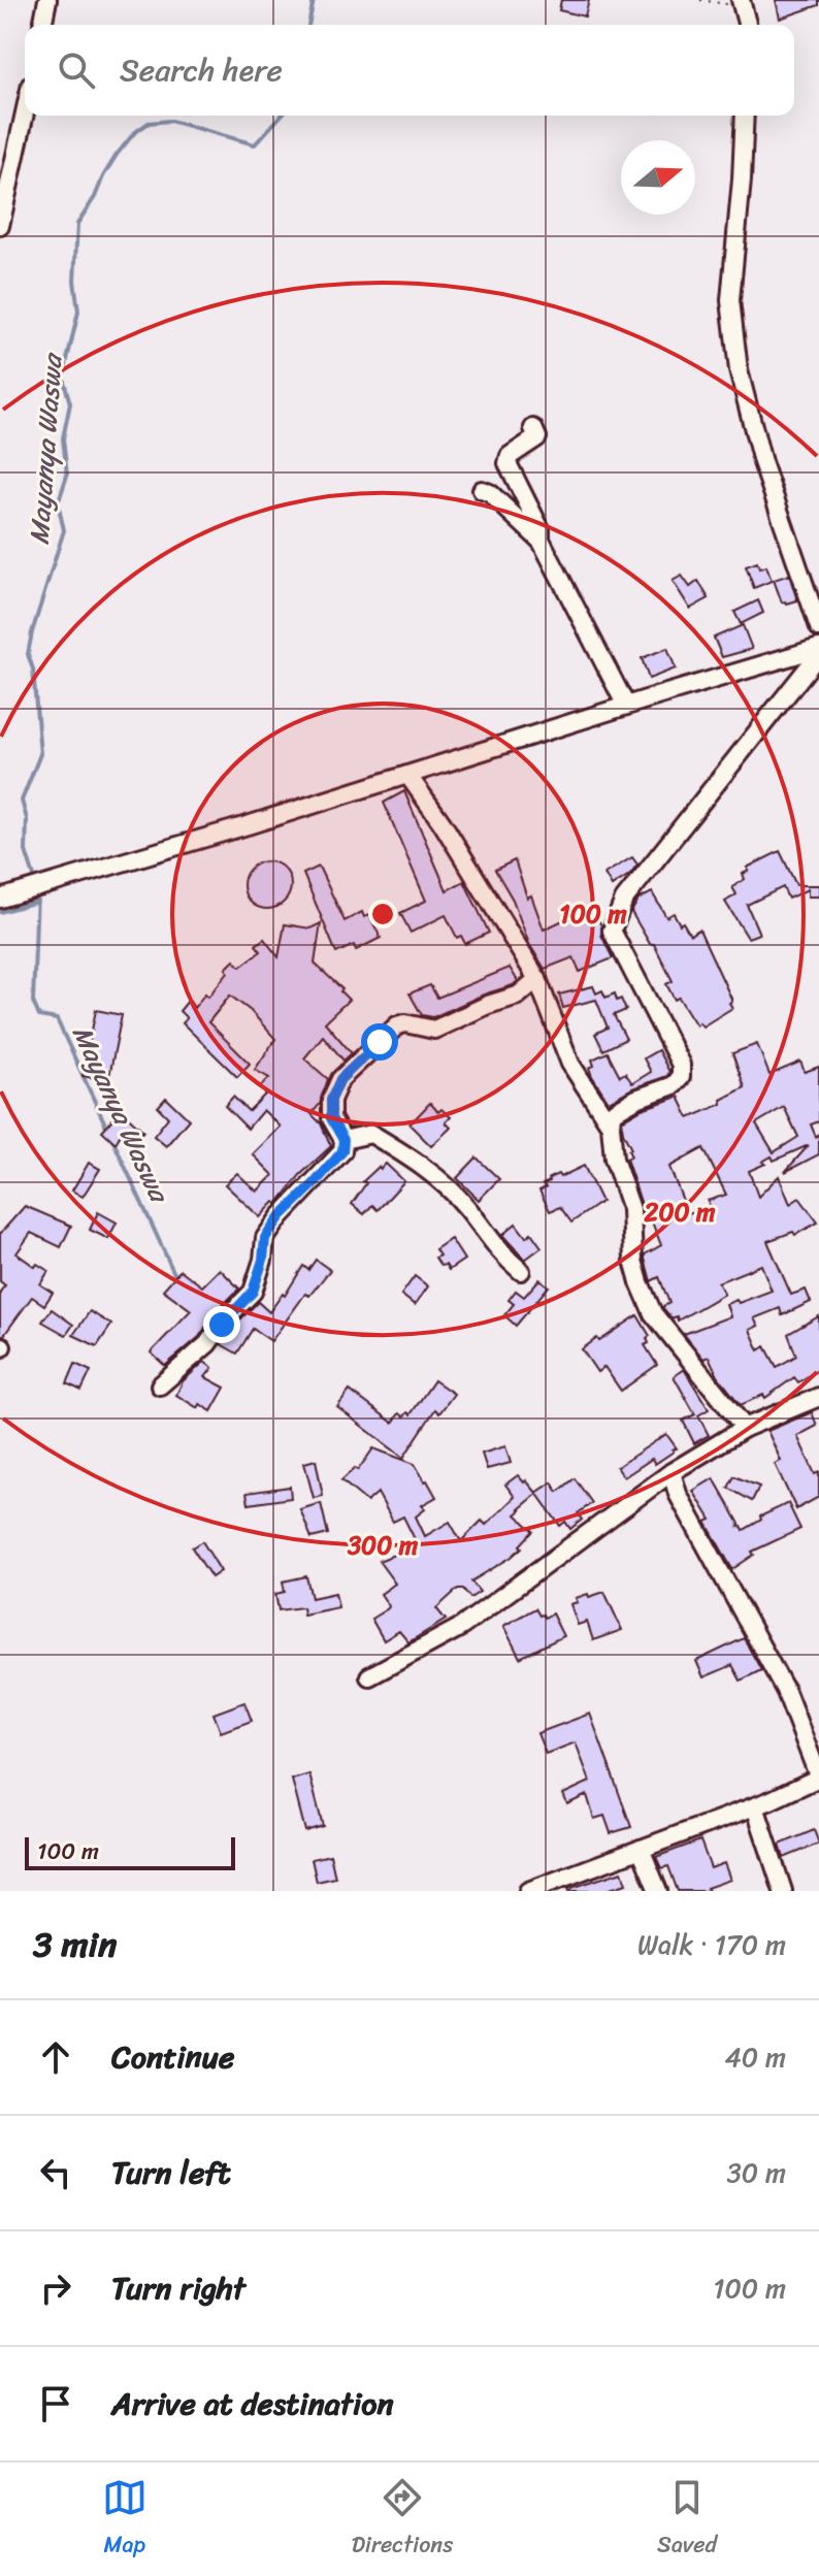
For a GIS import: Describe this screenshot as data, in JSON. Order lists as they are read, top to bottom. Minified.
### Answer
{"water":["Mayanya Waswa"],"scale_bar":"100 m","north":"right","page":{"search":"Search here","scale":"100 m","heading":["3 min","Walk · 170 m"],"list":[["Continue","40 m"],["Turn left","30 m"],["Turn right","100 m"],"Arrive at destination"],"nav":["Map","Directions","Saved"]},"rings":["100 m","200 m","300 m"]}
